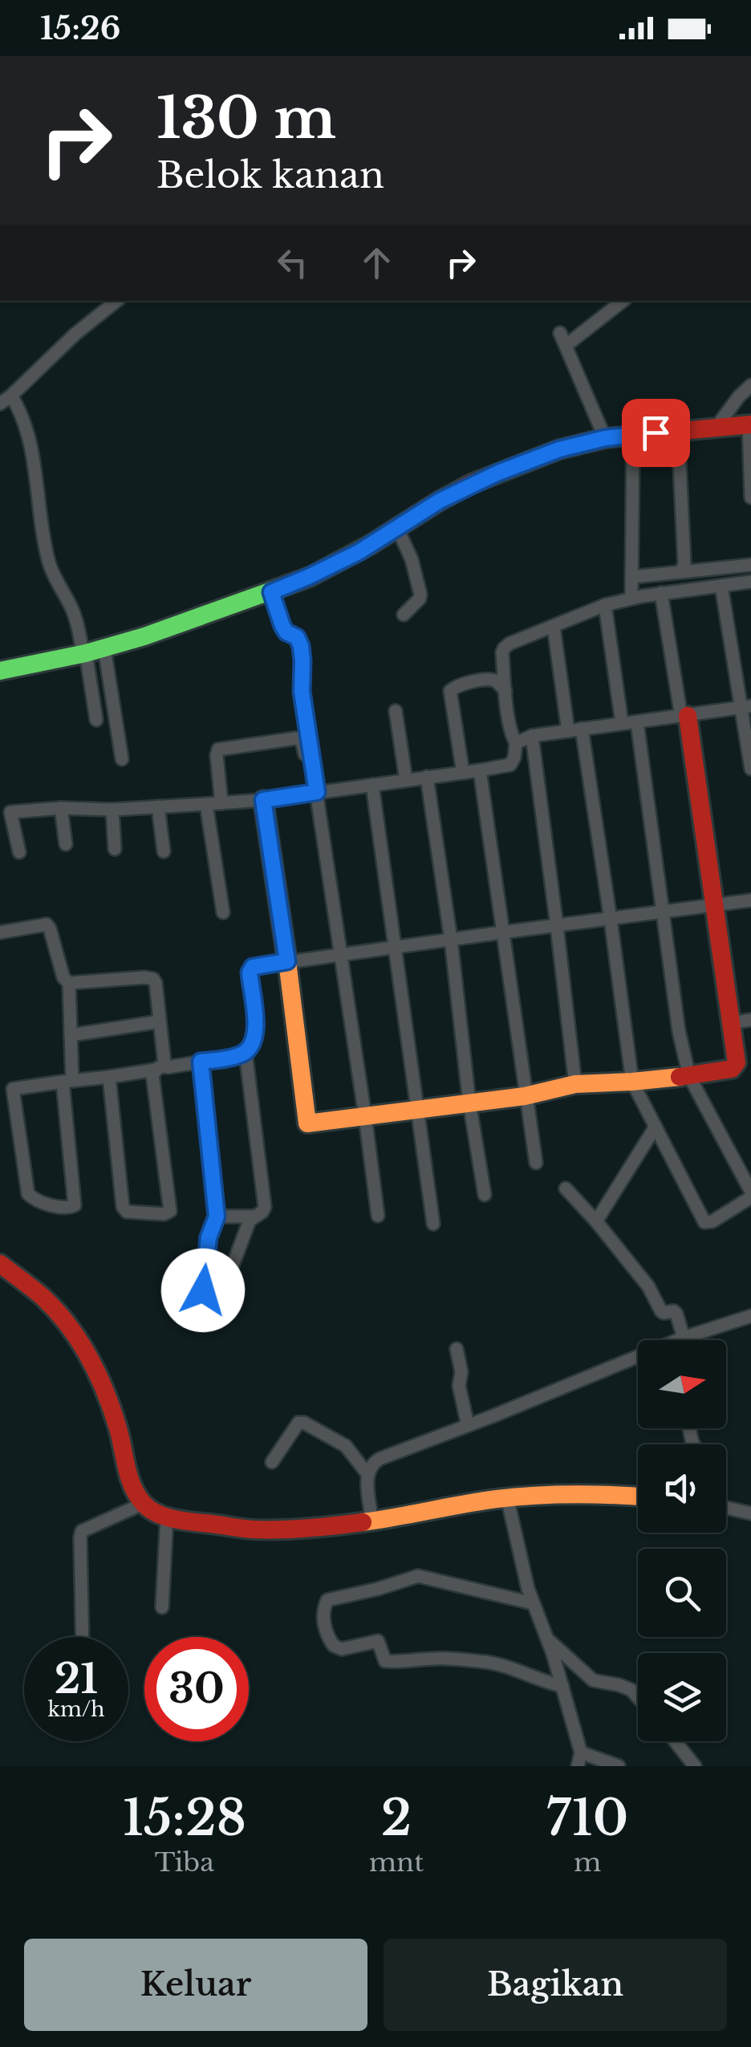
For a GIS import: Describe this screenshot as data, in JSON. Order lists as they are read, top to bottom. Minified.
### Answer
{"north":"right","page":{"status":"15:26","turn":["130 m","Belok kanan"],"speed":"21 km/h","limit":"30","eta":["15:28","Tiba","2","mnt","710","m"],"buttons":["Keluar","Bagikan"]}}
